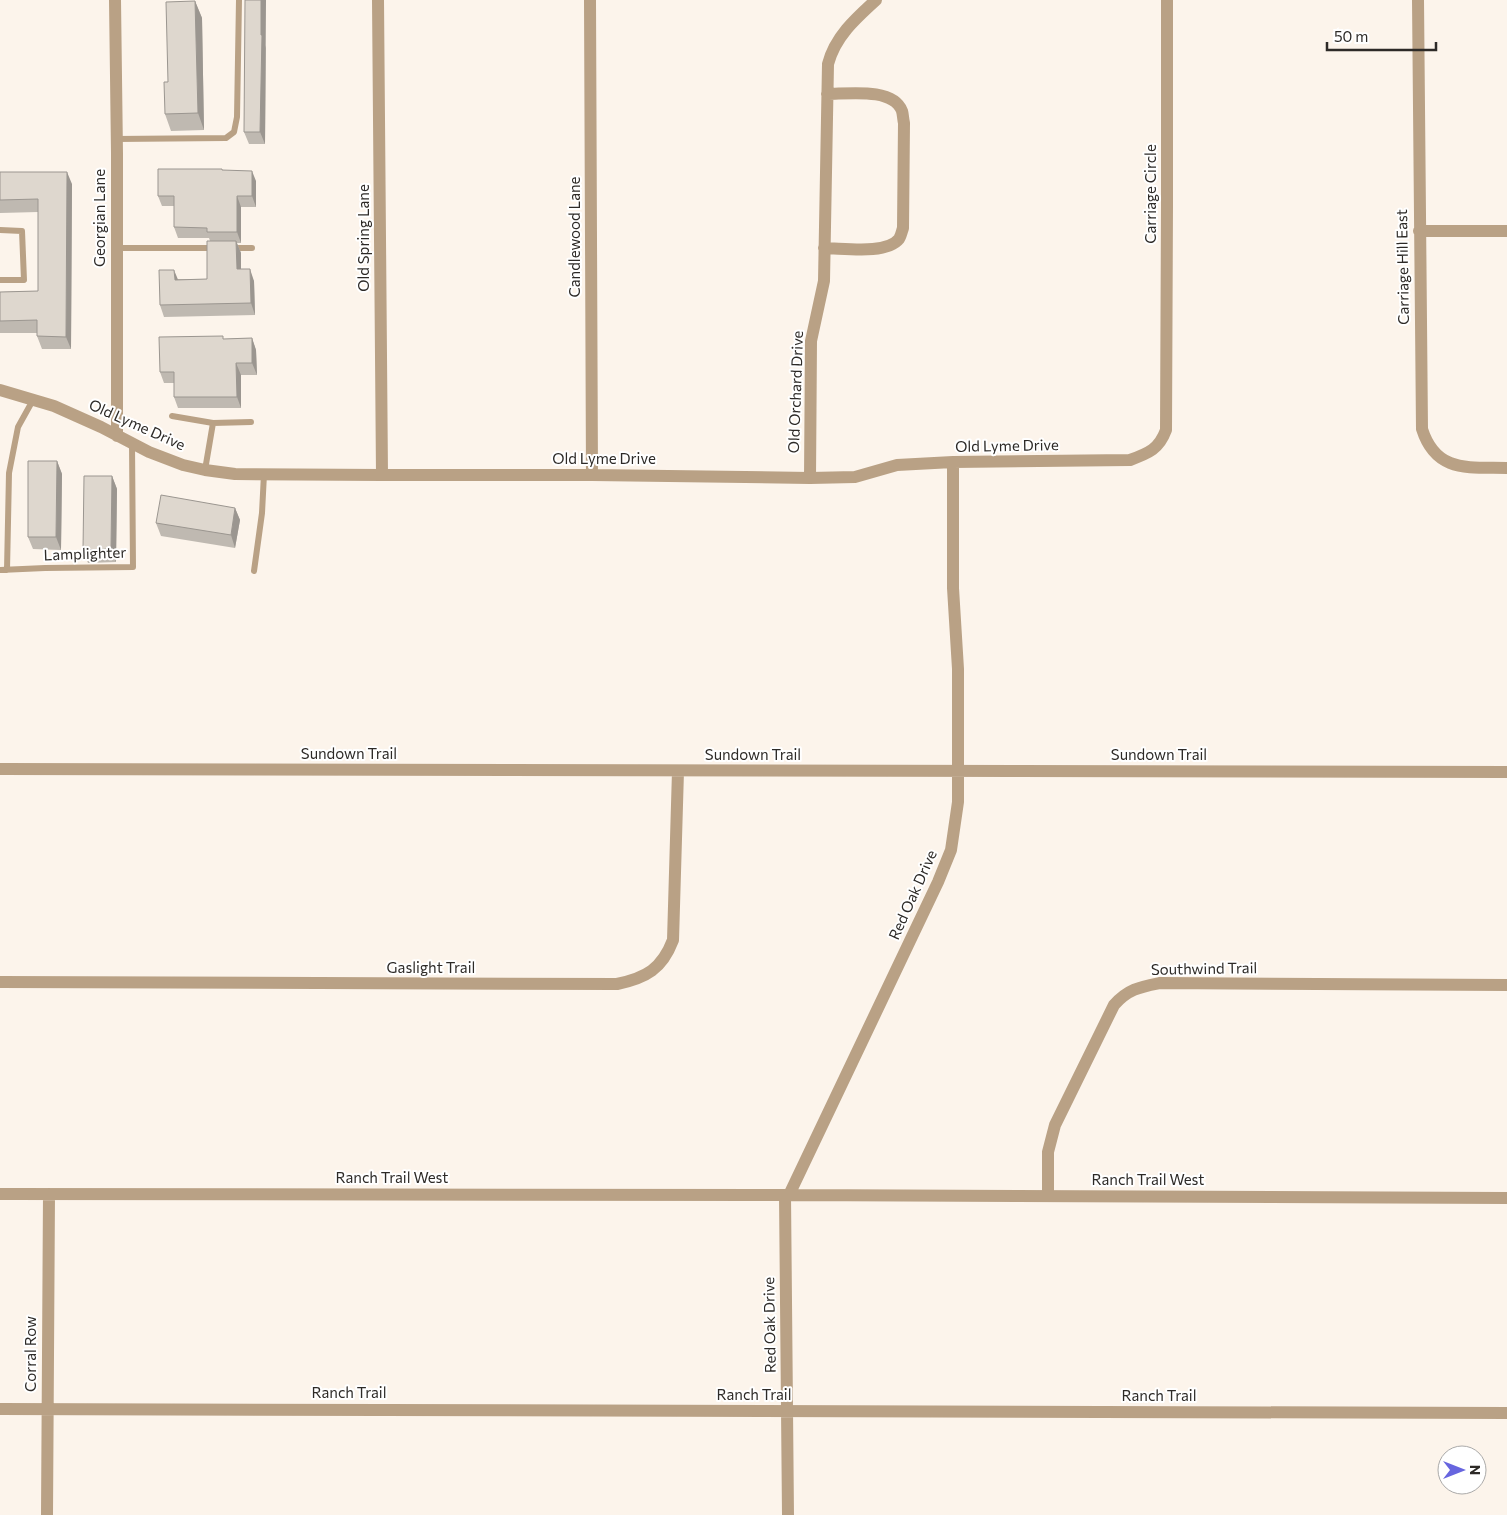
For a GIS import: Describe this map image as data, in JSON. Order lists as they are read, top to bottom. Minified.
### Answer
{"streets":{"street":["Carriage Circle","Georgian Lane","Candlewood Lane","Old Spring Lane","Carriage Hill East","Old Orchard Drive","Old Lyme Drive","Sundown Trail","Red Oak Drive","Gaslight Trail","Southwind Trail","Ranch Trail West","Corral Row","Ranch Trail"],"lane":["Lamplighter"]},"crossings":[["Carriage Circle","Old Lyme Drive"],["Georgian Lane","Old Lyme Drive"],["Candlewood Lane","Old Lyme Drive"],["Old Spring Lane","Old Lyme Drive"],["Old Orchard Drive","Old Lyme Drive"],["Old Lyme Drive","Lamplighter"],["Old Lyme Drive","Red Oak Drive"],["Sundown Trail","Red Oak Drive"],["Sundown Trail","Gaslight Trail"],["Red Oak Drive","Ranch Trail West"],["Red Oak Drive","Ranch Trail"],["Southwind Trail","Ranch Trail West"],["Ranch Trail West","Corral Row"],["Corral Row","Ranch Trail"]],"scale_bar":"50 m","north":"right"}
